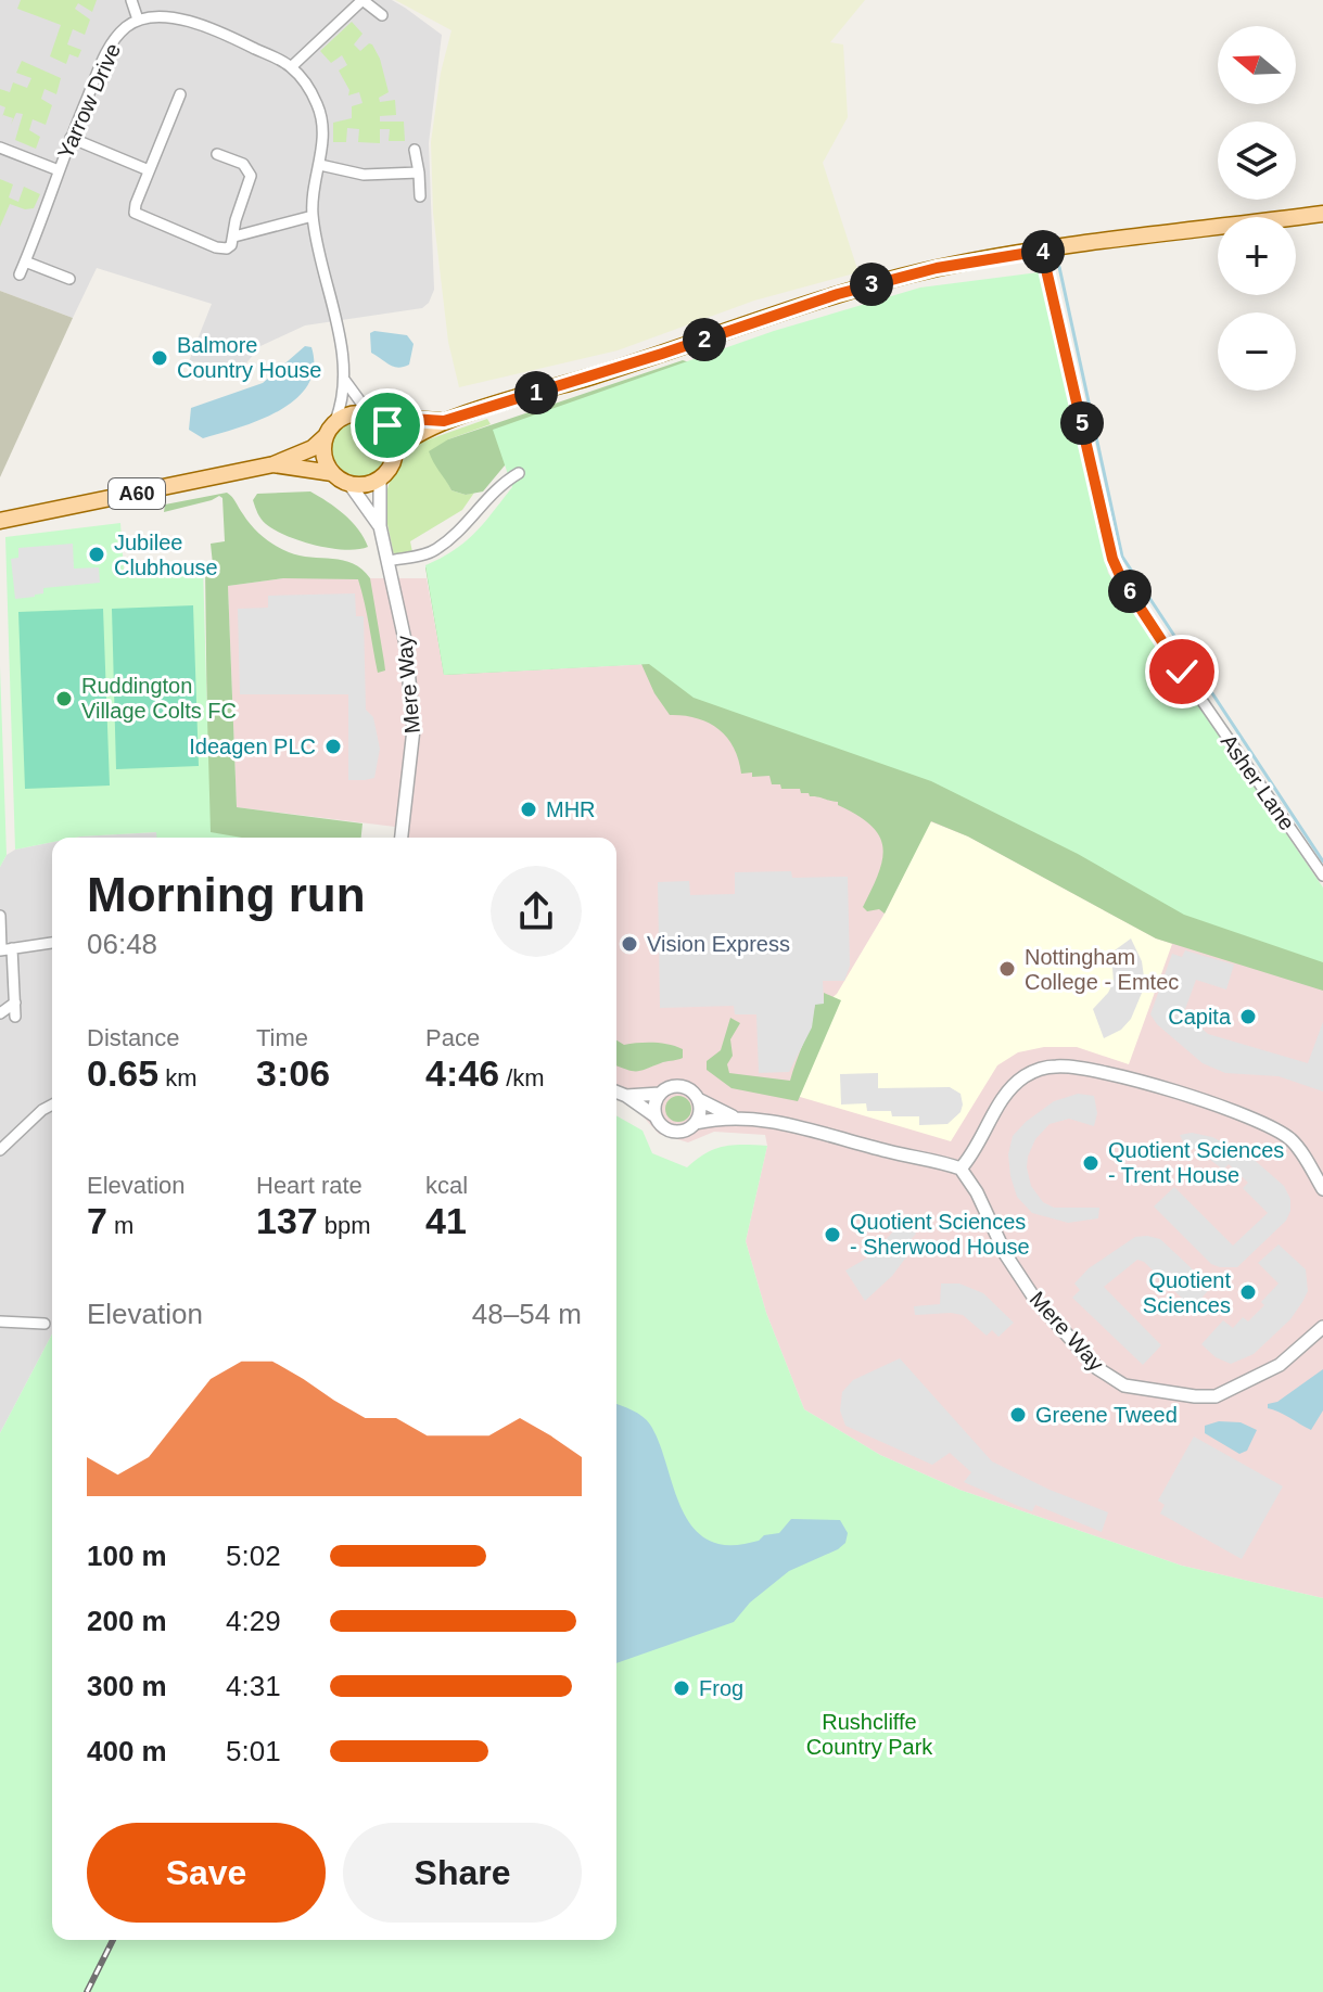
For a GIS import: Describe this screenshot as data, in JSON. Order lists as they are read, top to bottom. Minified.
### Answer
{"streets":{"main road":["A60"],"street":["Yarrow Drive","Mere Way","Asher Lane"]},"crossings":[["A60","Mere Way"]],"parks":["Rushcliffe Country Park"],"places":["Balmore Country House","Jubilee Clubhouse","Ruddington Village Colts FC","Ideagen PLC","MHR","Vision Express","Nottingham College - Emtec","Capita","Quotient Sciences - Trent House","Quotient Sciences - Sherwood House","Quotient Sciences","Greene Tweed","Frog"],"north":"left","page":{"map_buttons":["+","−"],"pins":["4","3","2","1","5","6"],"heading":["Morning run","06:48"],"stats":[["Distance","0.65 km"],["Time","3:06"],["Pace","4:46 /km"],["Elevation","7 m"],["Heart rate","137 bpm"],["kcal","41"]],"chart":["Elevation","48–54 m"],"list":[{"name":"100 m","note":"5:02"},{"name":"200 m","note":"4:29"},{"name":"300 m","note":"4:31"},{"name":"400 m","note":"5:01"}],"buttons":["Save","Share"]}}
